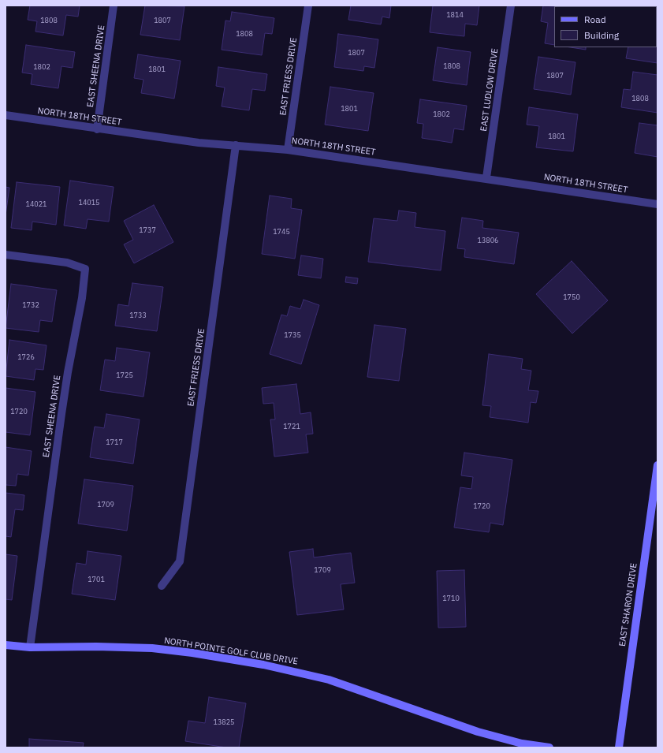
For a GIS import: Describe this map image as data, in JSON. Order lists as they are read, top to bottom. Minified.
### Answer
{"streets":{"street":["EAST SHEENA DRIVE","EAST FRIESS DRIVE","EAST LUDLOW DRIVE","NORTH 18TH STREET","EAST SHARON DRIVE","NORTH POINTE GOLF CLUB DRIVE"]},"crossings":[["EAST SHEENA DRIVE","NORTH 18TH STREET"],["EAST SHEENA DRIVE","NORTH POINTE GOLF CLUB DRIVE"],["EAST FRIESS DRIVE","NORTH 18TH STREET"],["EAST LUDLOW DRIVE","NORTH 18TH STREET"]],"house_numbers":["1814","1808","1807","1808","1807","1808","1802","1801","1807","1808","1801","1802","1801","14015","14021","1737","1745","13806","1750","1732","1733","1735","1726","1725","1720","1721","1717","1709","1720","1709","1701","1710","13825"],"legend":["Road","Building"]}
